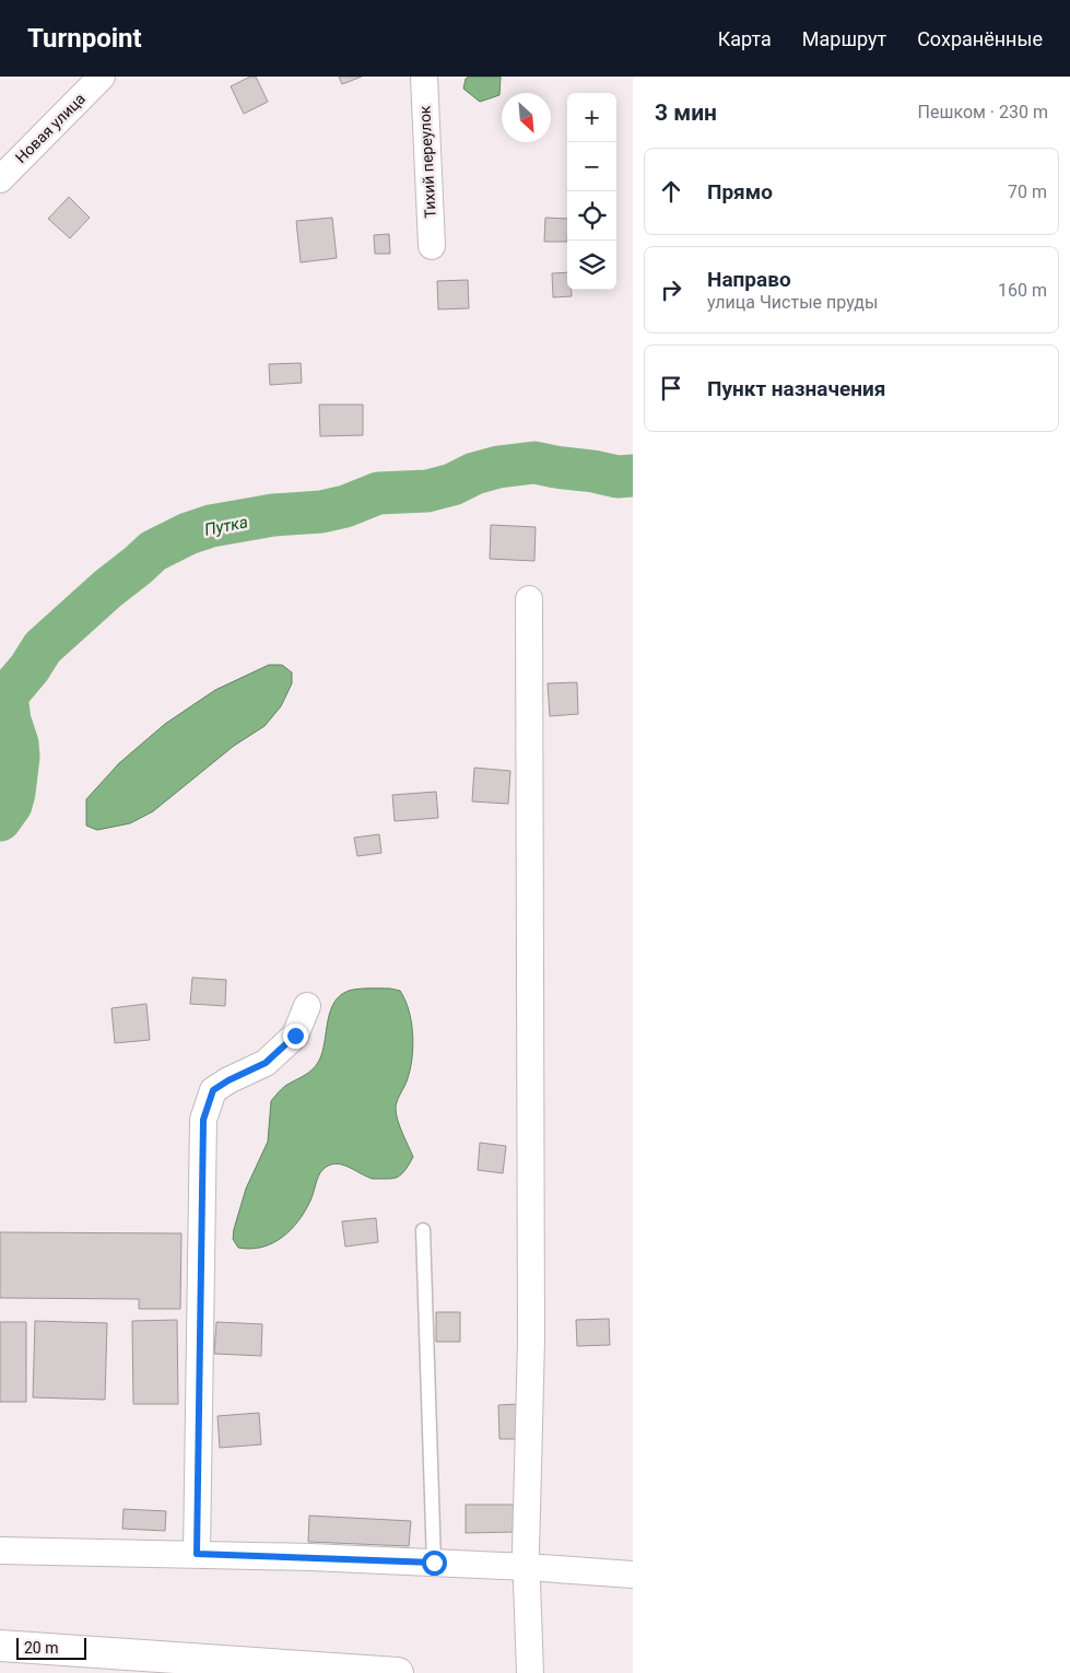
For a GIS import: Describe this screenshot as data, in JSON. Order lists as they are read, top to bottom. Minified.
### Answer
{"streets":{"street":["Новая улица","Тихий переулок"]},"water":["Путка"],"scale_bar":"20 m","north":"bottom right","page":{"header":"Turnpoint","nav":["Карта","Маршрут","Сохранённые"],"heading":["3 мин","Пешком · 230 m"],"map_buttons":["+","−"],"list":[["Прямо","70 m"],["Направо","улица Чистые пруды","160 m"],"Пункт назначения"],"scale":"20 m"}}
